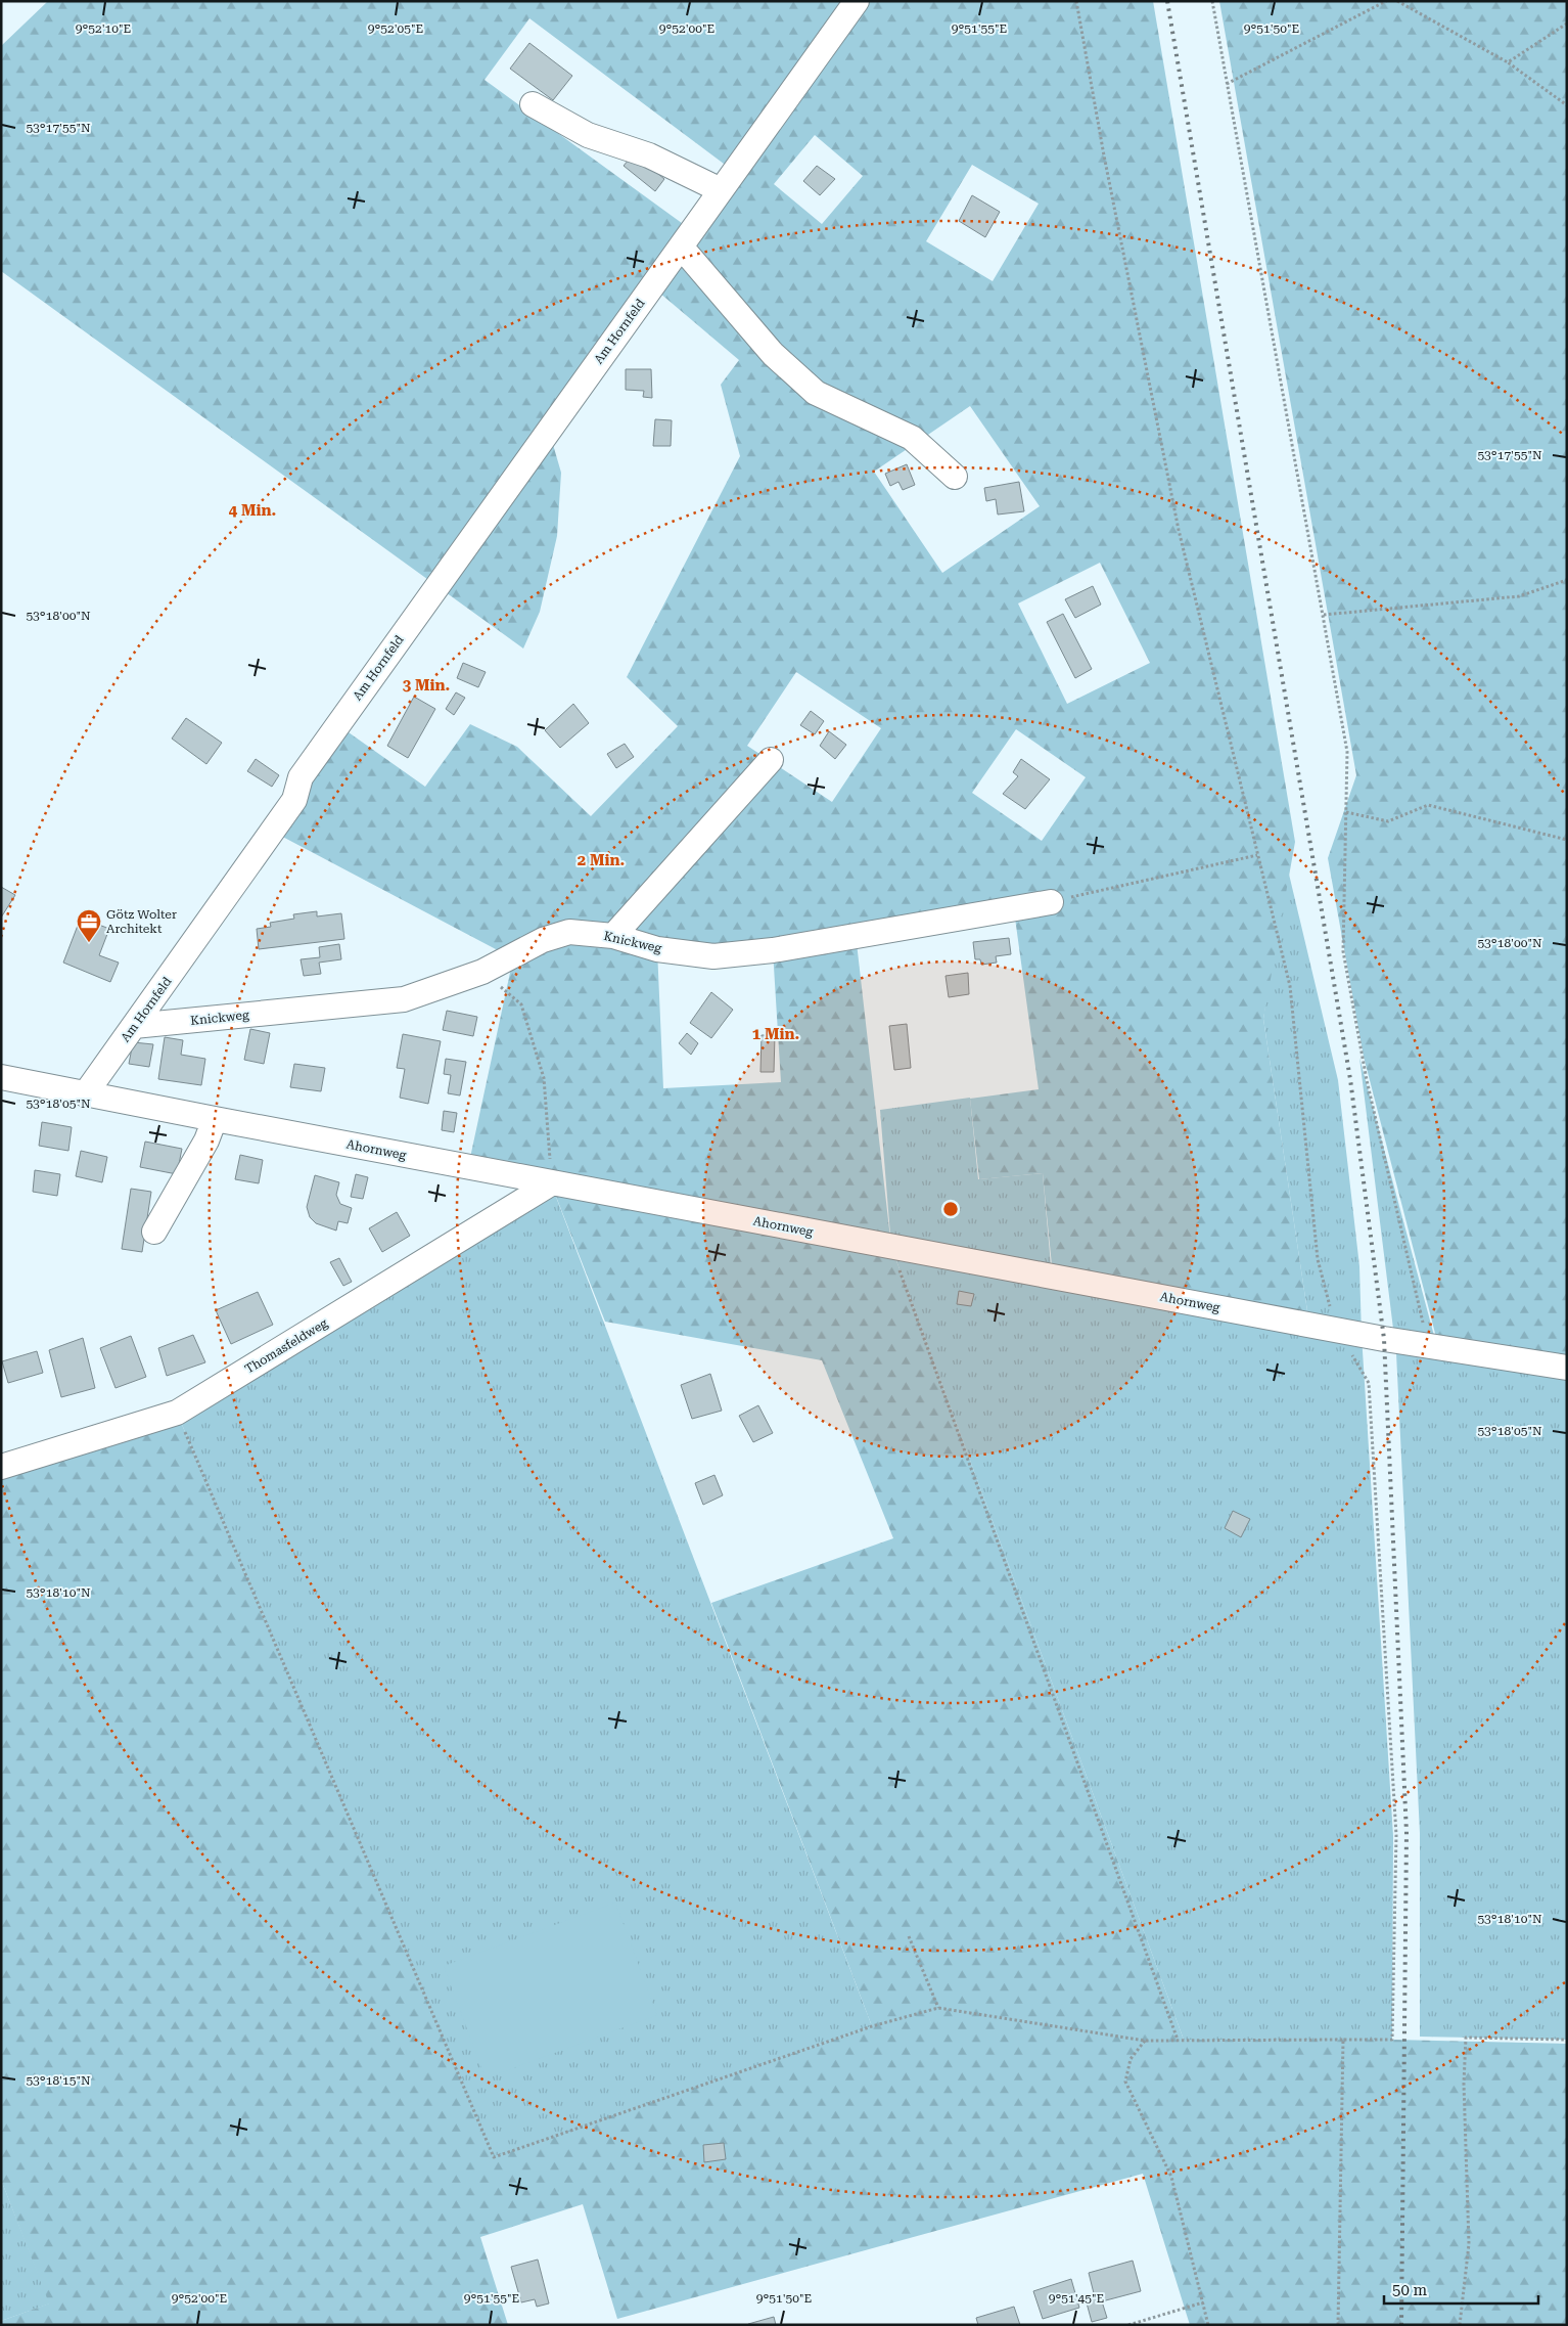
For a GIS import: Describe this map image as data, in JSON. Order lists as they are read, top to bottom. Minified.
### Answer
{"streets":{"street":["Am Hornfeld","Knickweg","Ahornweg","Thomasfeldweg"]},"crossings":[["Am Hornfeld","Knickweg"],["Am Hornfeld","Ahornweg"],["Ahornweg","Thomasfeldweg"]],"places":{"office":["Götz Wolter Architekt"]},"scale_bar":"50 m","coordinates":["9°52'10\"E","9°52'05\"E","9°52'00\"E","9°51'55\"E","9°51'50\"E","53°17'55\"N","53°18'00\"N","53°18'05\"N","53°18'10\"N","53°18'15\"N","9°51'45\"E"],"rings":["4 Min.","3 Min.","2 Min.","1 Min."]}
